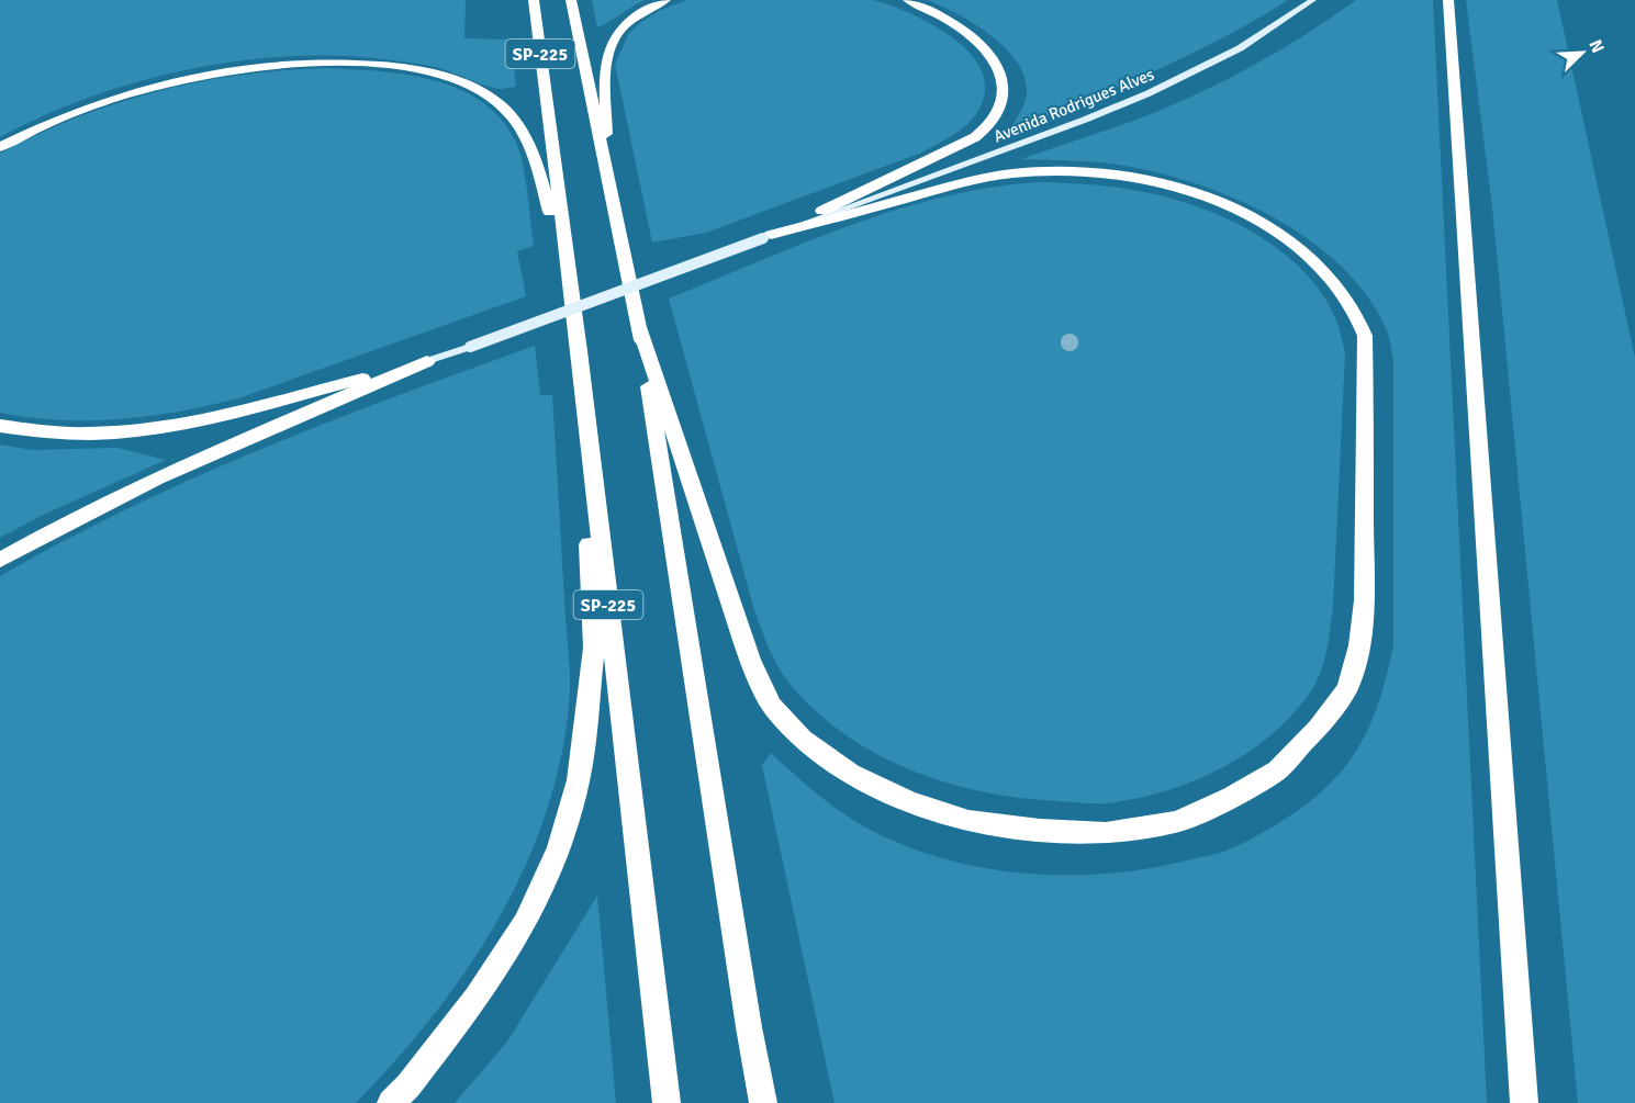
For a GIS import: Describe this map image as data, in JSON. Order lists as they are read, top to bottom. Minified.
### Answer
{"streets":{"highway":["SP-225"],"main road":["Avenida Rodrigues Alves"]},"north":"top right"}
